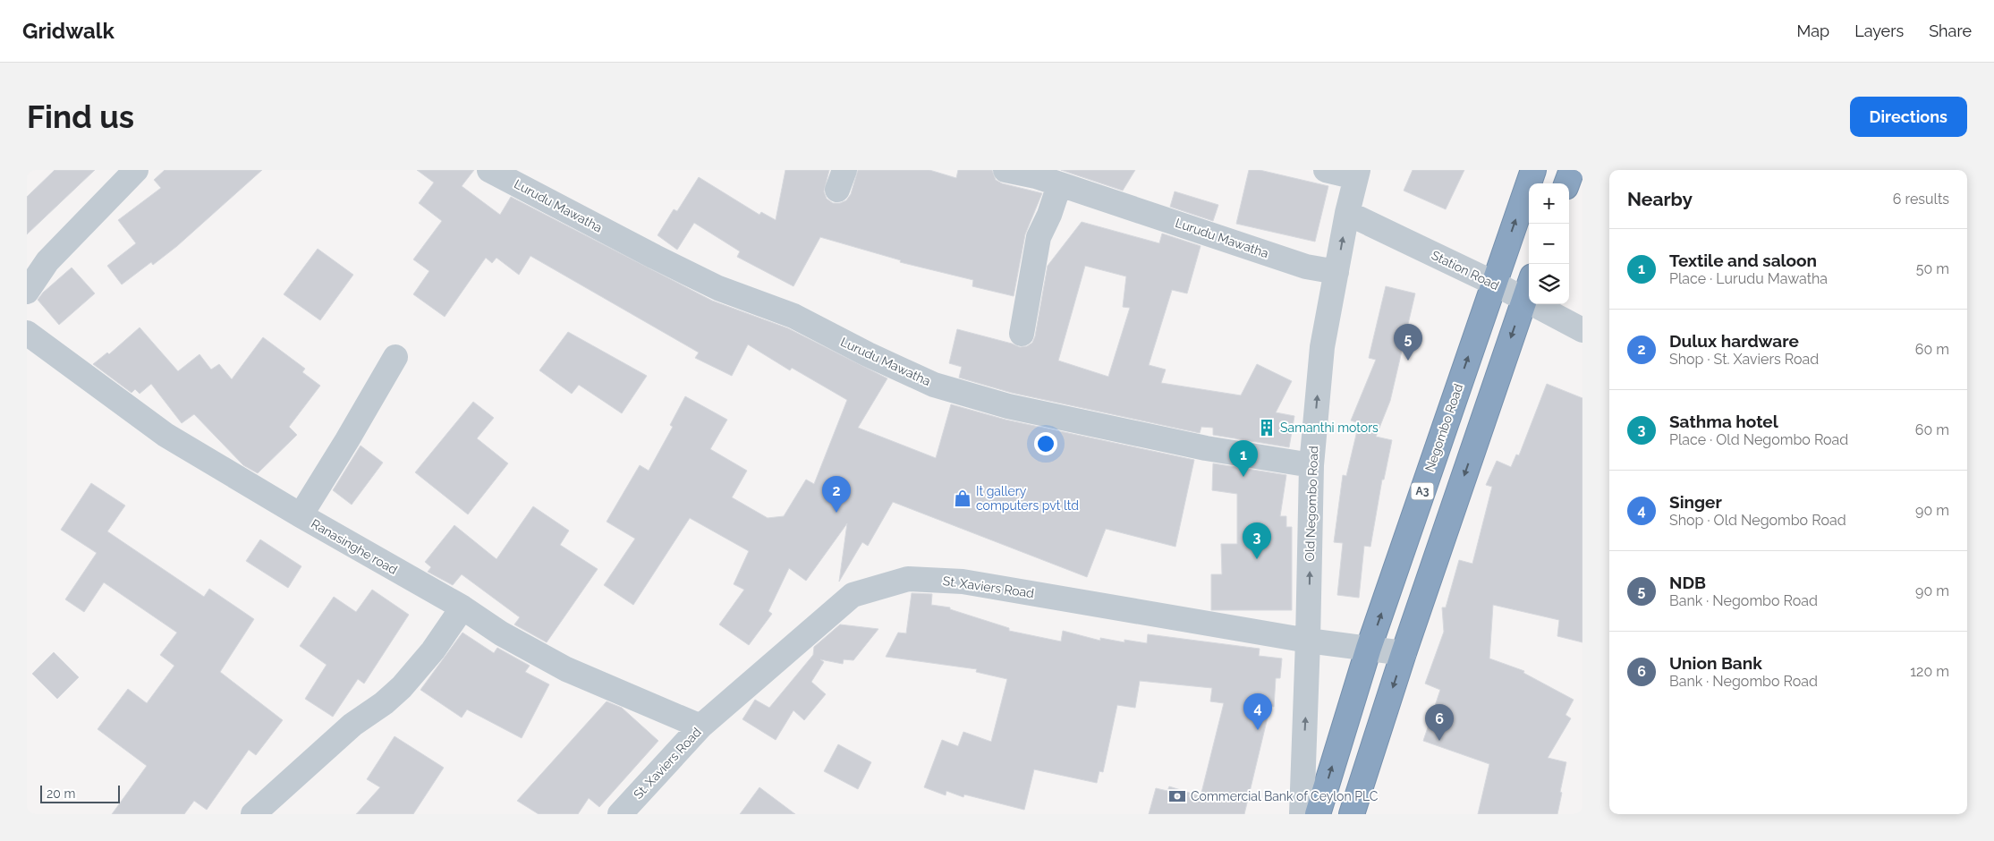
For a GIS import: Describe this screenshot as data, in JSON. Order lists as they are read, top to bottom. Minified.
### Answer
{"streets":{"highway":["Negombo Road","A3"],"street":["Lurudu Mawatha","Station Road","Old Negombo Road","Ranasinghe road","St. Xaviers Road"]},"crossings":[["Lurudu Mawatha","Old Negombo Road"],["Station Road","Negombo Road"],["Station Road","Old Negombo Road"],["Negombo Road","St. Xaviers Road"],["Old Negombo Road","St. Xaviers Road"],["Ranasinghe road","St. Xaviers Road"]],"one_way":["Old Negombo Road"],"places":{"building":["Samanthi motors"],"shop":["It gallery computers pvt ltd"],"bank":["Commercial Bank of Ceylon PLC"]},"scale_bar":"20 m","page":{"header":"Gridwalk","nav":["Map","Layers","Share"],"buttons":"Directions","title":"Find us","heading":["Nearby","6 results"],"map_buttons":["+","−"],"list":[{"mark":"1","name":"Textile and saloon","note":"Place · Lurudu Mawatha","value":"50 m"},{"mark":"2","name":"Dulux hardware","note":"Shop · St. Xaviers Road","value":"60 m"},{"mark":"3","name":"Sathma hotel","note":"Place · Old Negombo Road","value":"60 m"},{"mark":"4","name":"Singer","note":"Shop · Old Negombo Road","value":"90 m"},{"mark":"5","name":"NDB","note":"Bank · Negombo Road","value":"90 m"},{"mark":"6","name":"Union Bank","note":"Bank · Negombo Road","value":"120 m"}],"pins":["5","1","2","3","4","6"],"scale":"20 m"}}
